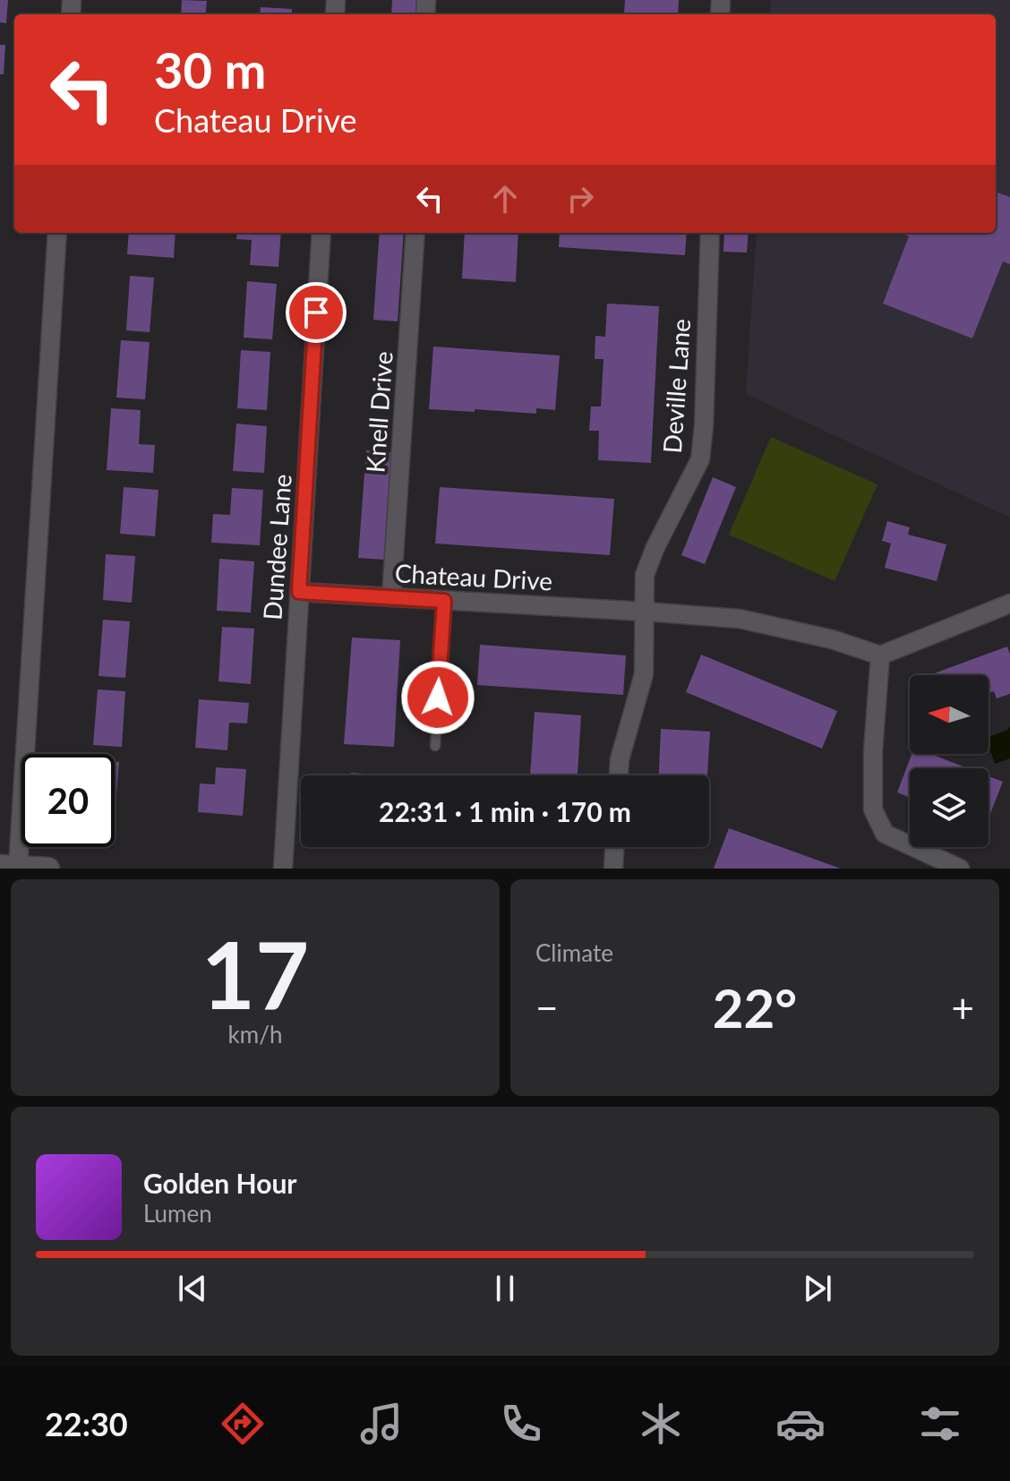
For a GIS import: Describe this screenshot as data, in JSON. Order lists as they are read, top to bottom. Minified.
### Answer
{"streets":{"street":["Deville Lane","Knell Drive","Dundee Lane","Chateau Drive"]},"crossings":[["Deville Lane","Chateau Drive"],["Knell Drive","Chateau Drive"],["Dundee Lane","Chateau Drive"]],"north":"left","page":{"turn":["30 m","Chateau Drive"],"limit":"20","trip":"22:31 · 1 min · 170 m","tile":[["17","km/h"],"Climate"],"heat":["−","22°","+"],"song":["Golden Hour","Lumen"],"tabs":"22:30"}}
